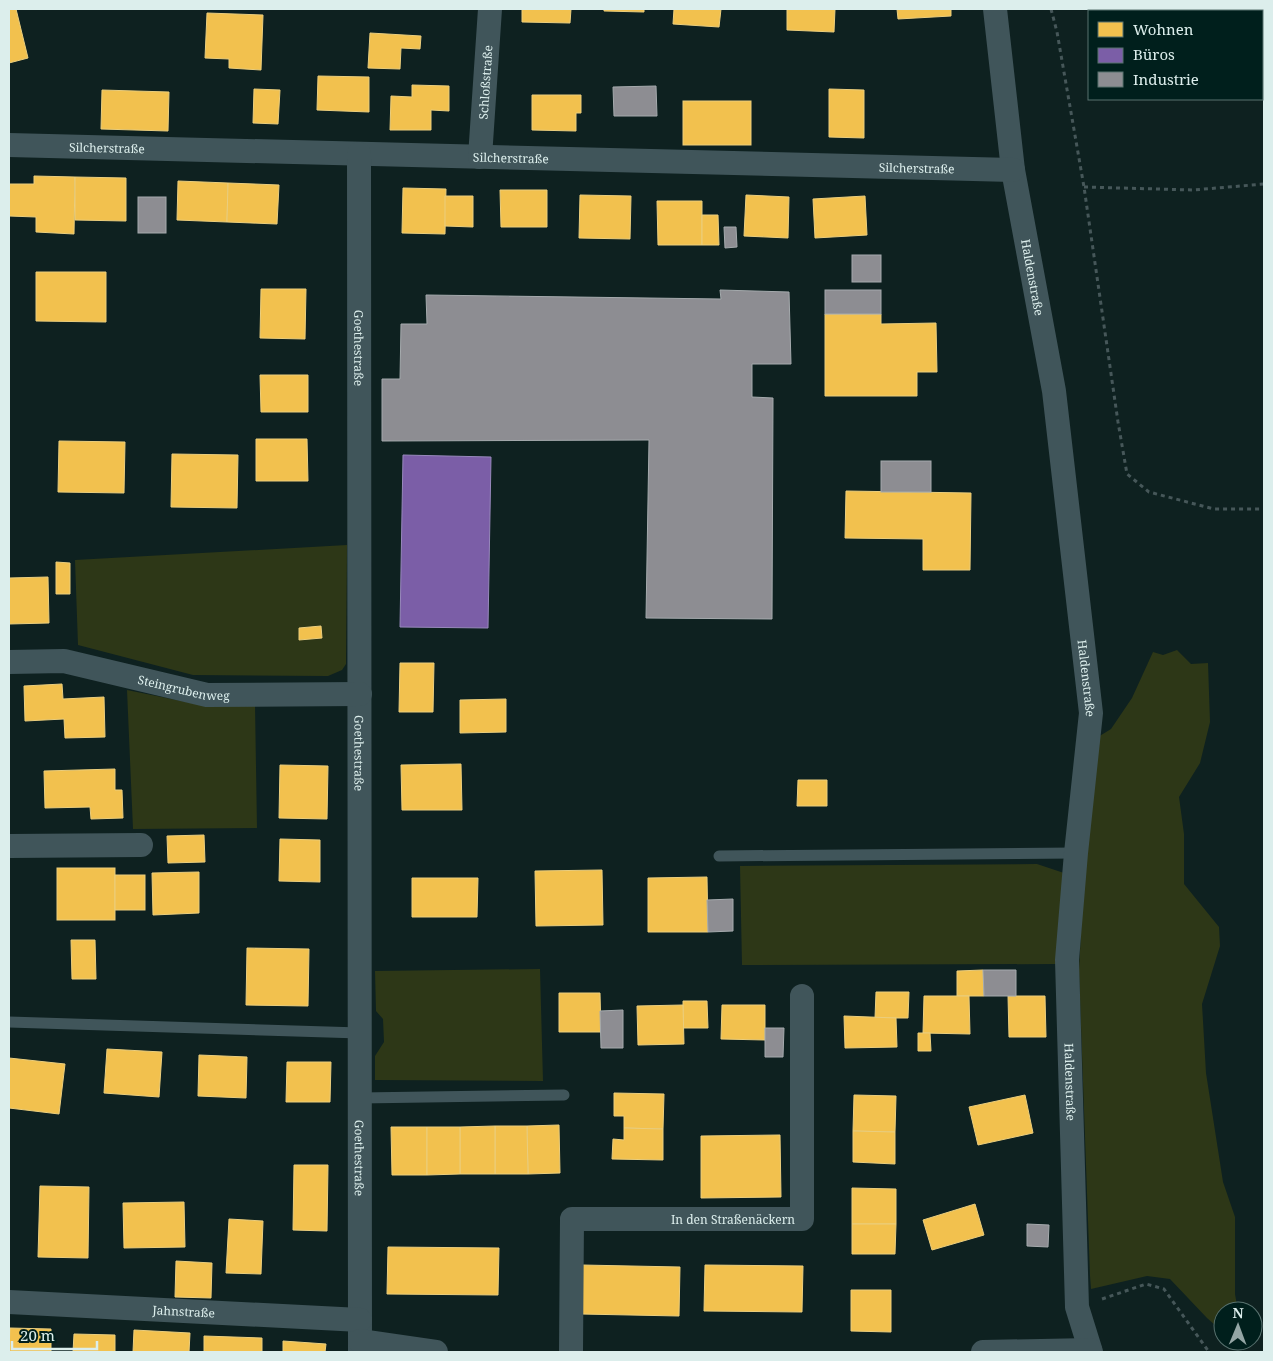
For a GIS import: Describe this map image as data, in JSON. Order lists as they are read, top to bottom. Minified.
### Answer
{"streets":{"street":["Schloßstraße","Silcherstraße","Haldenstraße","Goethestraße","Steingrubenweg","In den Straßenäckern","Jahnstraße"]},"crossings":[["Schloßstraße","Silcherstraße"],["Silcherstraße","Haldenstraße"],["Silcherstraße","Goethestraße"],["Goethestraße","Steingrubenweg"],["Goethestraße","Jahnstraße"]],"legend":["Wohnen","Büros","Industrie"],"scale_bar":"20 m","north":"top"}
